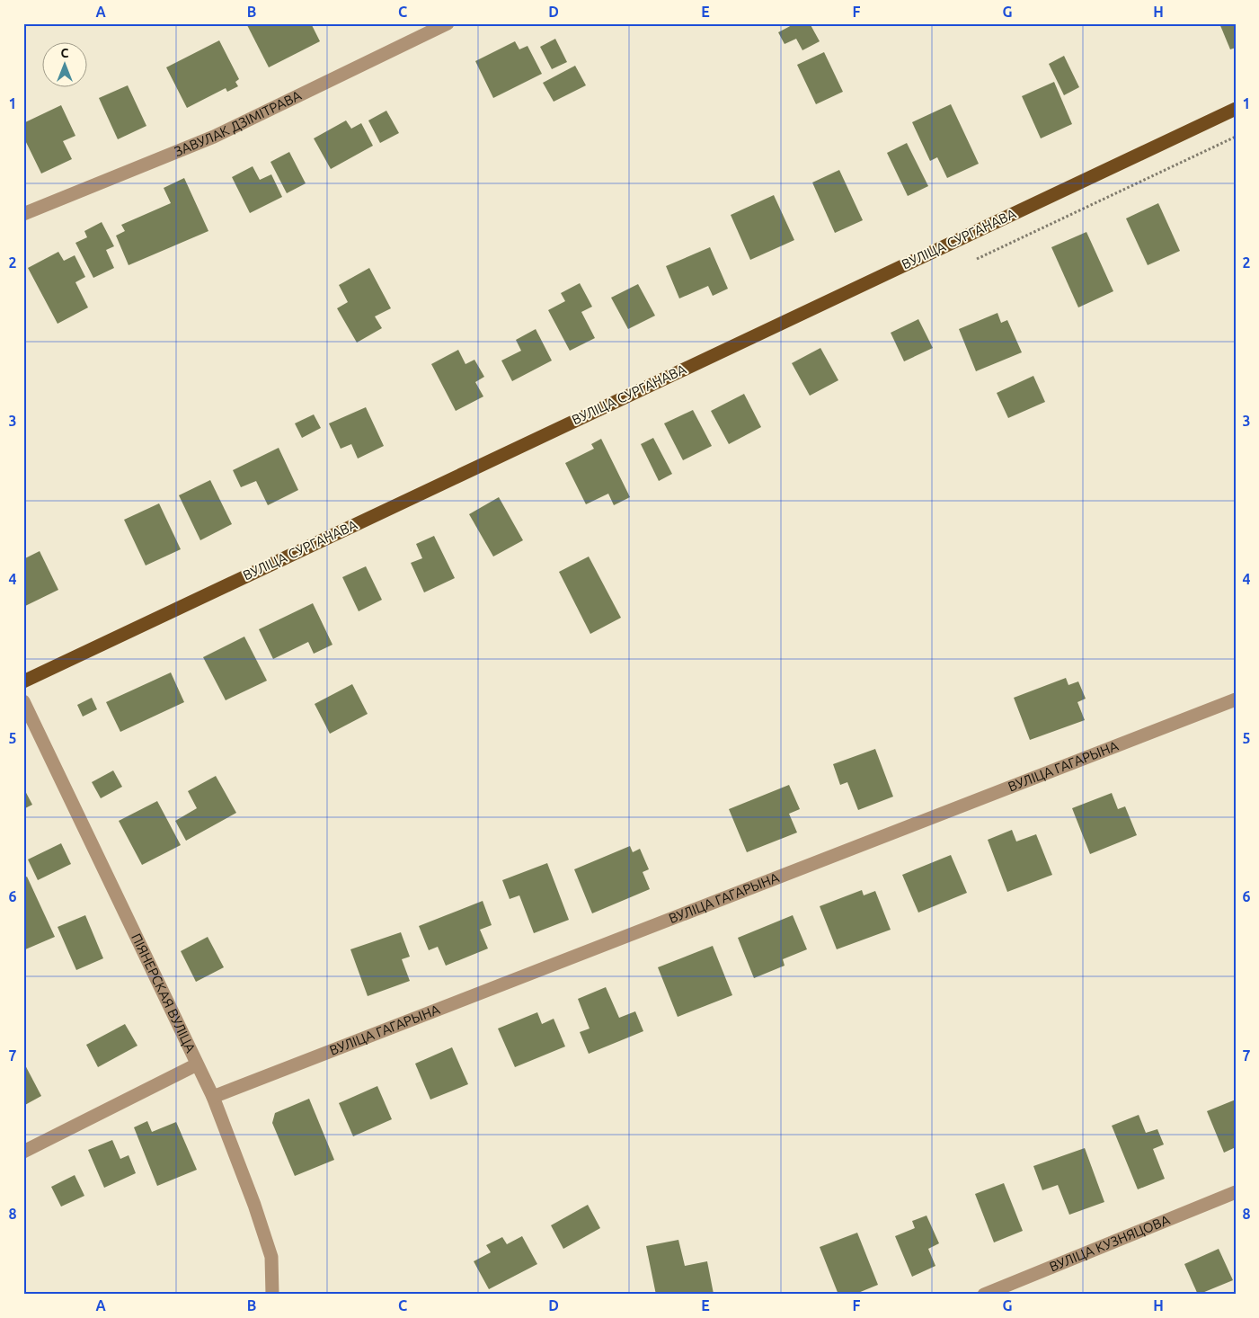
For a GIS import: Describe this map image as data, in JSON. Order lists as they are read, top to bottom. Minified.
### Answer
{"streets":{"main road":["ВУЛІЦА СУРГАНАВА"],"street":["ЗАВУЛАК ДЗІМІТРАВА","ВУЛІЦА ГАГАРЫНА","ПІЯНЕРСКАЯ ВУЛІЦА","ВУЛІЦА КУЗНЯЦОВА"]},"crossings":[["ВУЛІЦА ГАГАРЫНА","ПІЯНЕРСКАЯ ВУЛІЦА"]],"north":"top","grid":{"columns":["A","B","C","D","E","F","G","H"],"rows":["1","2","3","4","5","6","7","8"]}}
